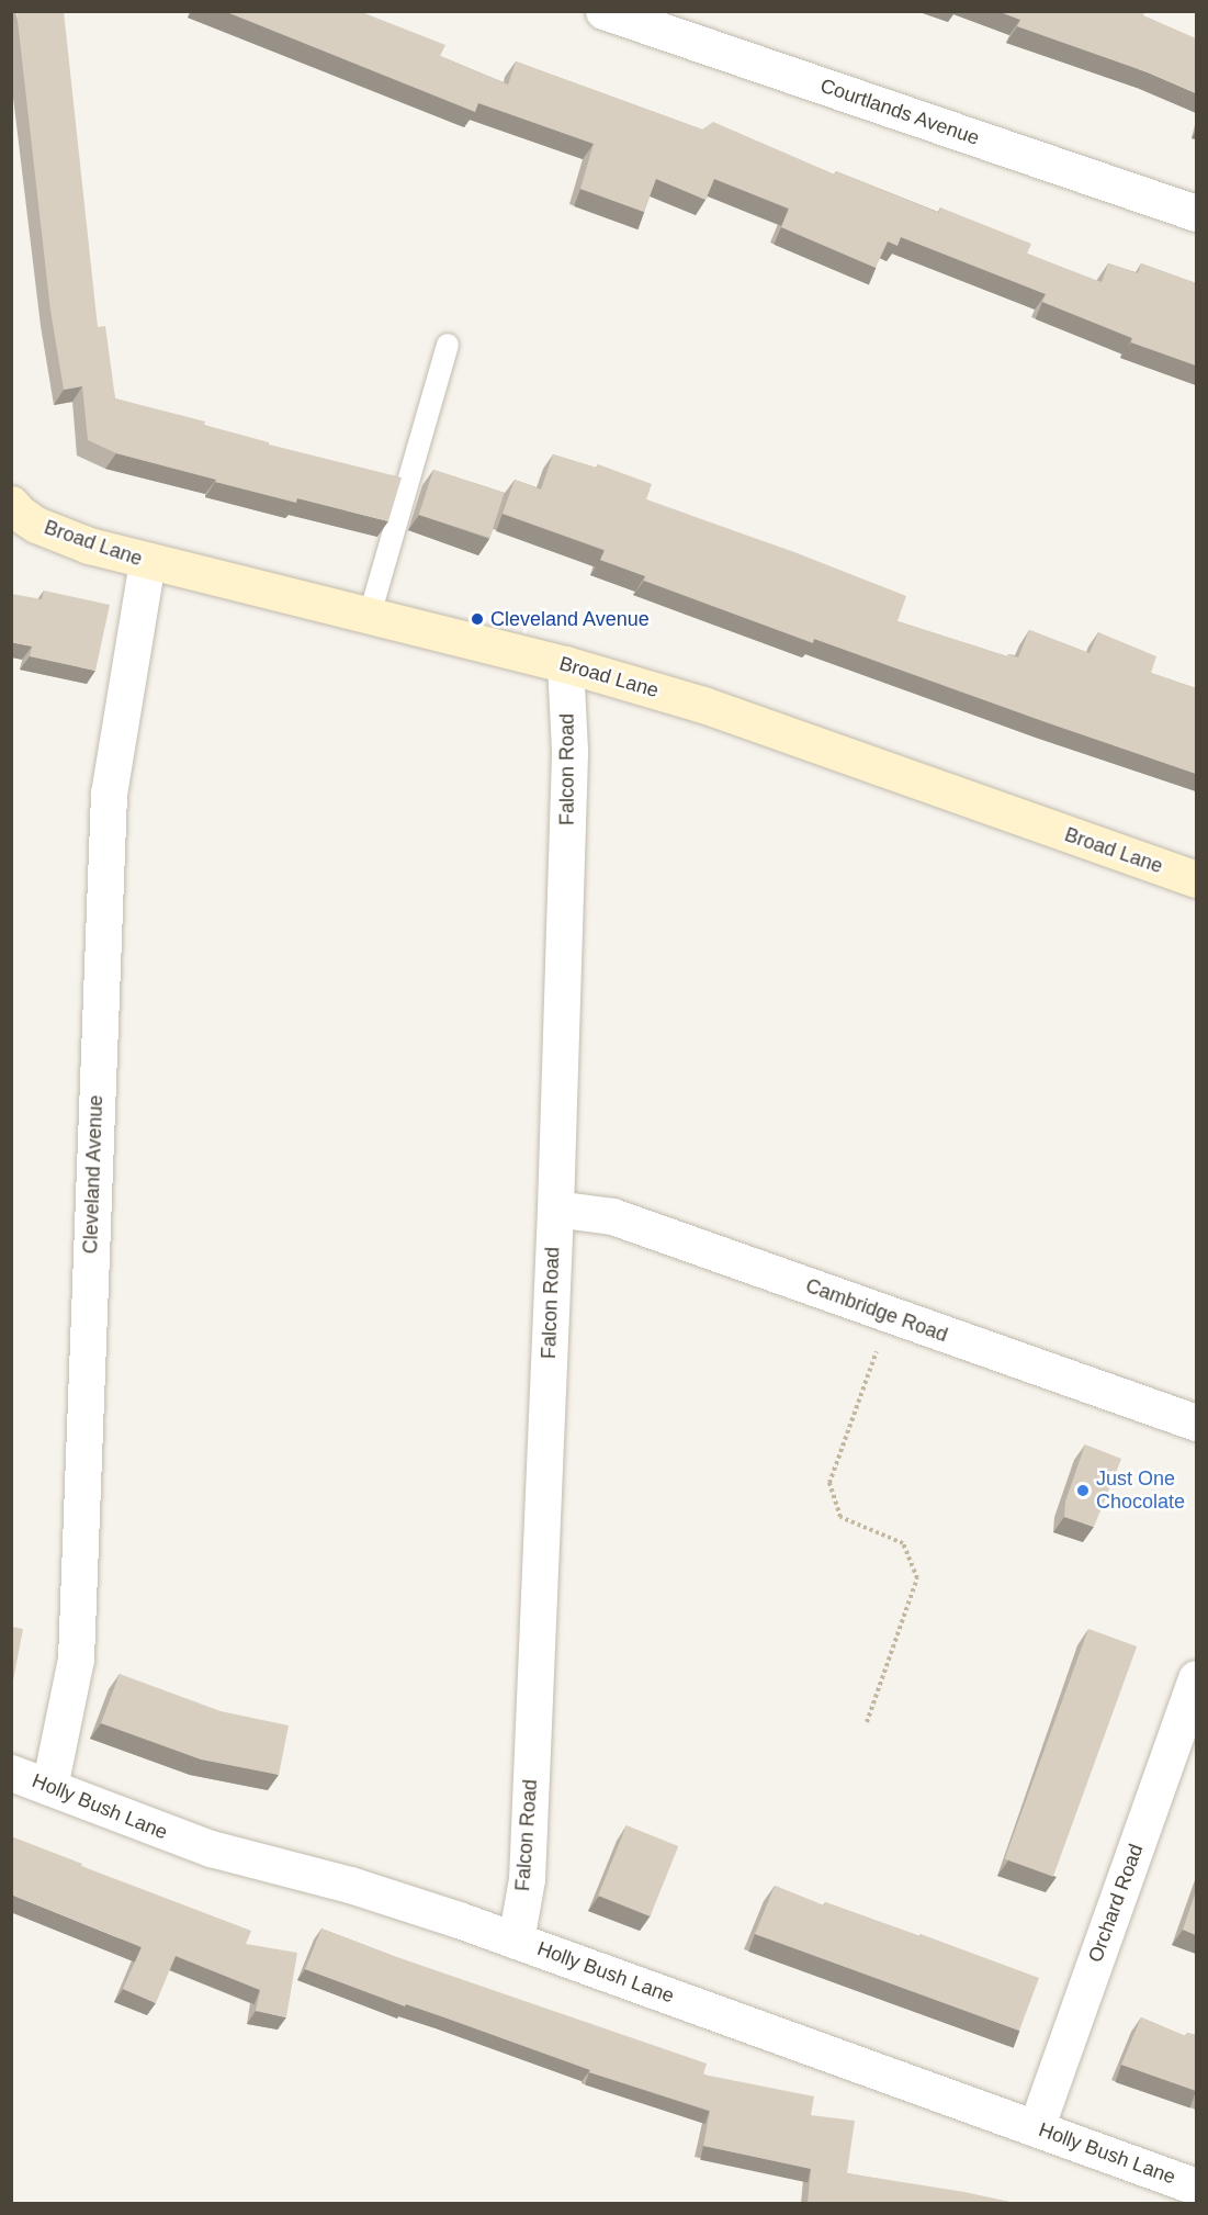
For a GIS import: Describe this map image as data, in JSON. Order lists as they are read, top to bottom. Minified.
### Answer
{"streets":{"street":["Courtlands Avenue","Broad Lane","Falcon Road","Cleveland Avenue","Cambridge Road","Holly Bush Lane","Orchard Road"]},"crossings":[["Broad Lane","Falcon Road"],["Broad Lane","Cleveland Avenue"],["Falcon Road","Cambridge Road"],["Falcon Road","Holly Bush Lane"],["Cleveland Avenue","Holly Bush Lane"],["Holly Bush Lane","Orchard Road"]],"places":["Cleveland Avenue","Just One Chocolate"]}
